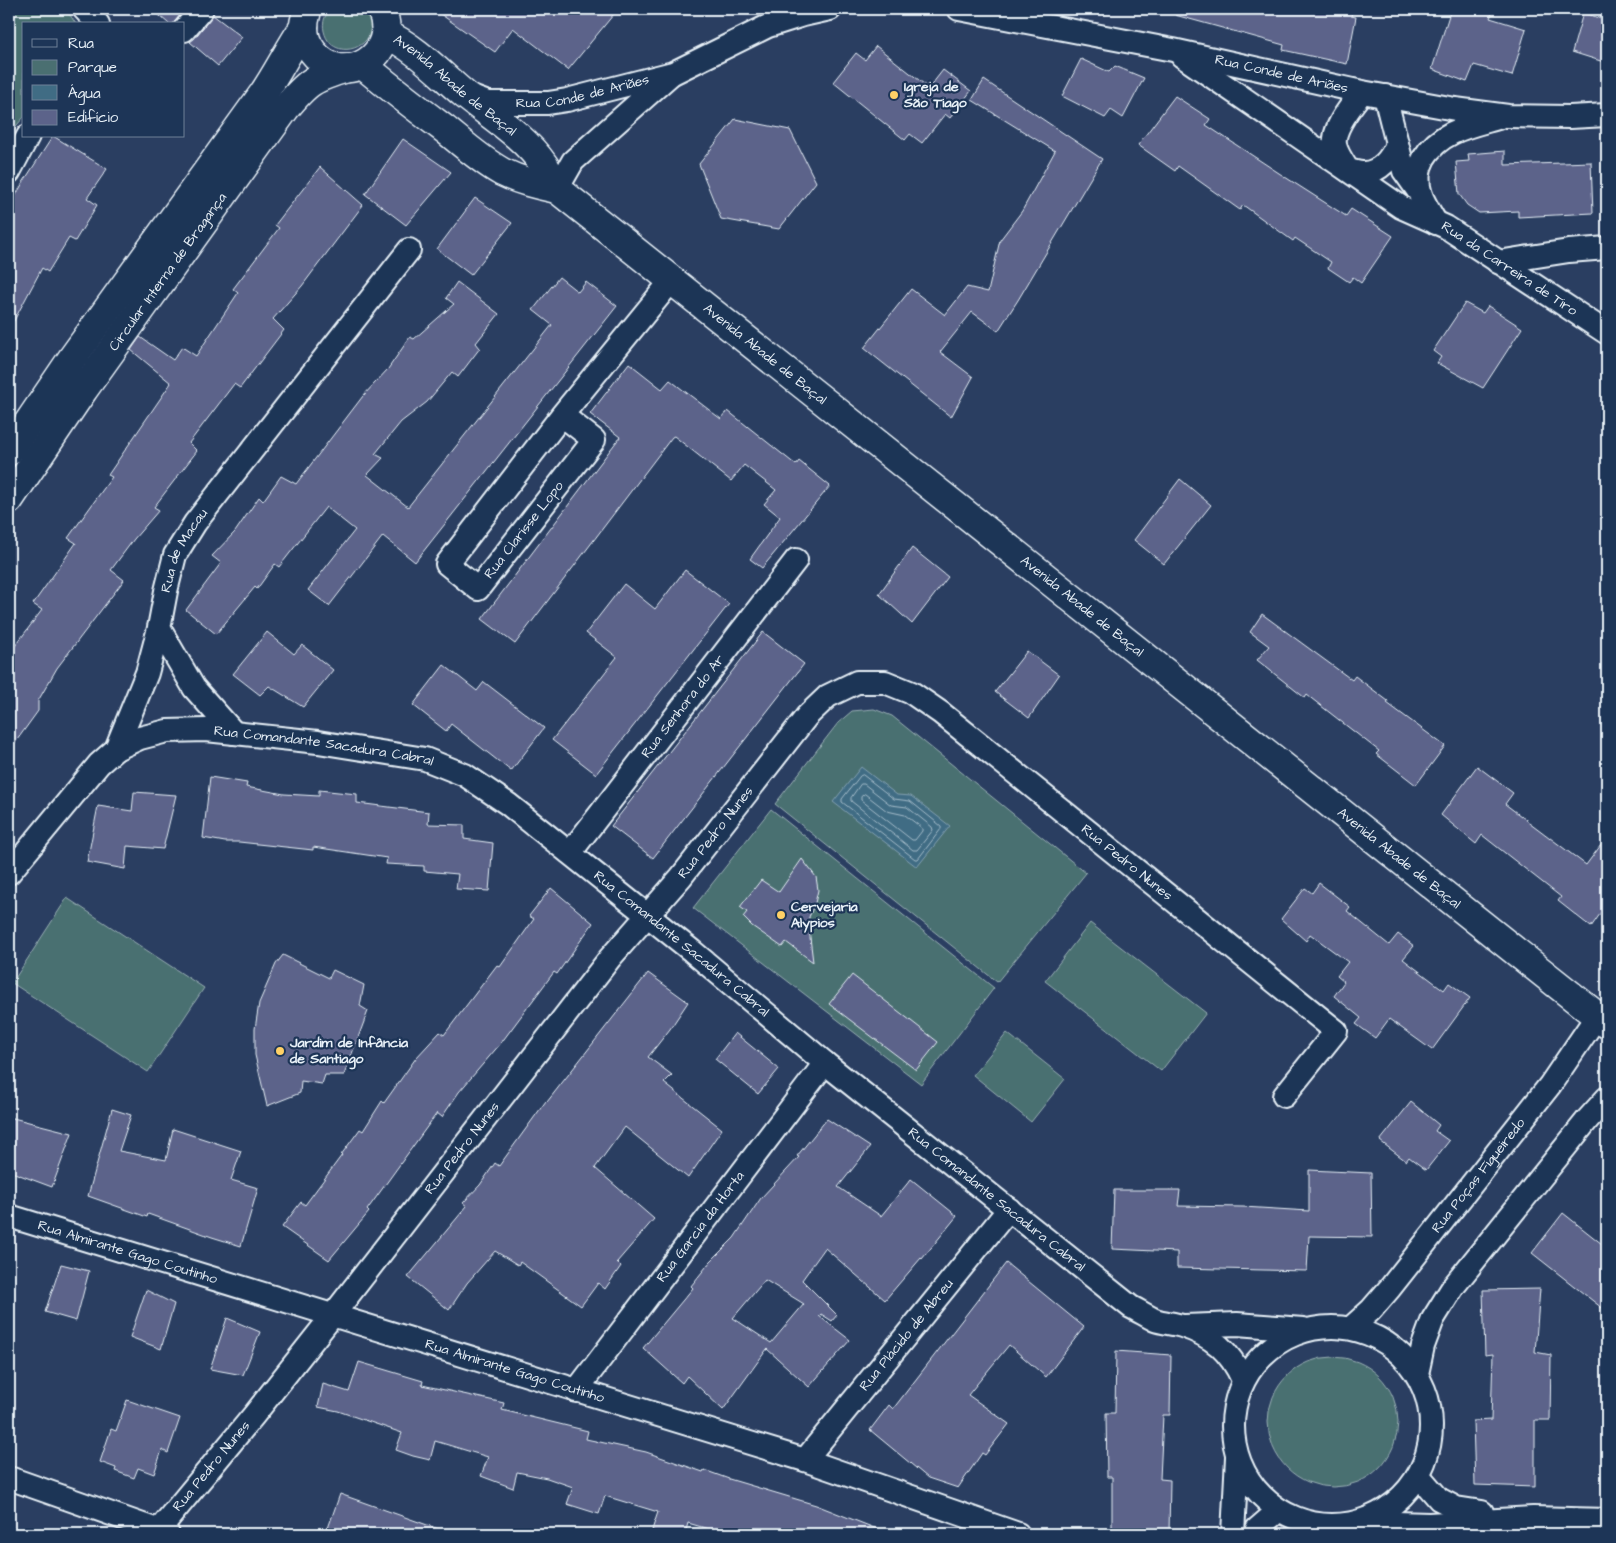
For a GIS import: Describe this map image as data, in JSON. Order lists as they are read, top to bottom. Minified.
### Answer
{"streets":{"main road":["Avenida Abade de Baçal","Circular Interna de Bragança"],"street":["Rua Conde de Ariães","Rua da Carreira de Tiro","Rua Clarisse Lopo","Rua de Macau","Rua Senhora do Ar","Rua Comandante Sacadura Cabral","Rua Pedro Nunes","Rua Poças Figueiredo","Rua Garcia da Horta","Rua Almirante Gago Coutinho","Rua Plácido de Abreu"]},"crossings":[["Rua Conde de Ariães","Avenida Abade de Baçal"],["Rua Conde de Ariães","Rua da Carreira de Tiro"],["Avenida Abade de Baçal","Circular Interna de Bragança"],["Avenida Abade de Baçal","Rua Clarisse Lopo"],["Avenida Abade de Baçal","Rua Poças Figueiredo"],["Rua de Macau","Rua Comandante Sacadura Cabral"],["Rua Senhora do Ar","Rua Comandante Sacadura Cabral"],["Rua Comandante Sacadura Cabral","Rua Pedro Nunes"],["Rua Comandante Sacadura Cabral","Rua Garcia da Horta"],["Rua Comandante Sacadura Cabral","Rua Plácido de Abreu"],["Rua Pedro Nunes","Rua Almirante Gago Coutinho"],["Rua Garcia da Horta","Rua Almirante Gago Coutinho"],["Rua Almirante Gago Coutinho","Rua Plácido de Abreu"]],"places":["Igreja de São Tiago","Cervejaria Alypios","Jardim de Infância de Santiago"],"legend":["Rua","Parque","Água","Edifício"]}
